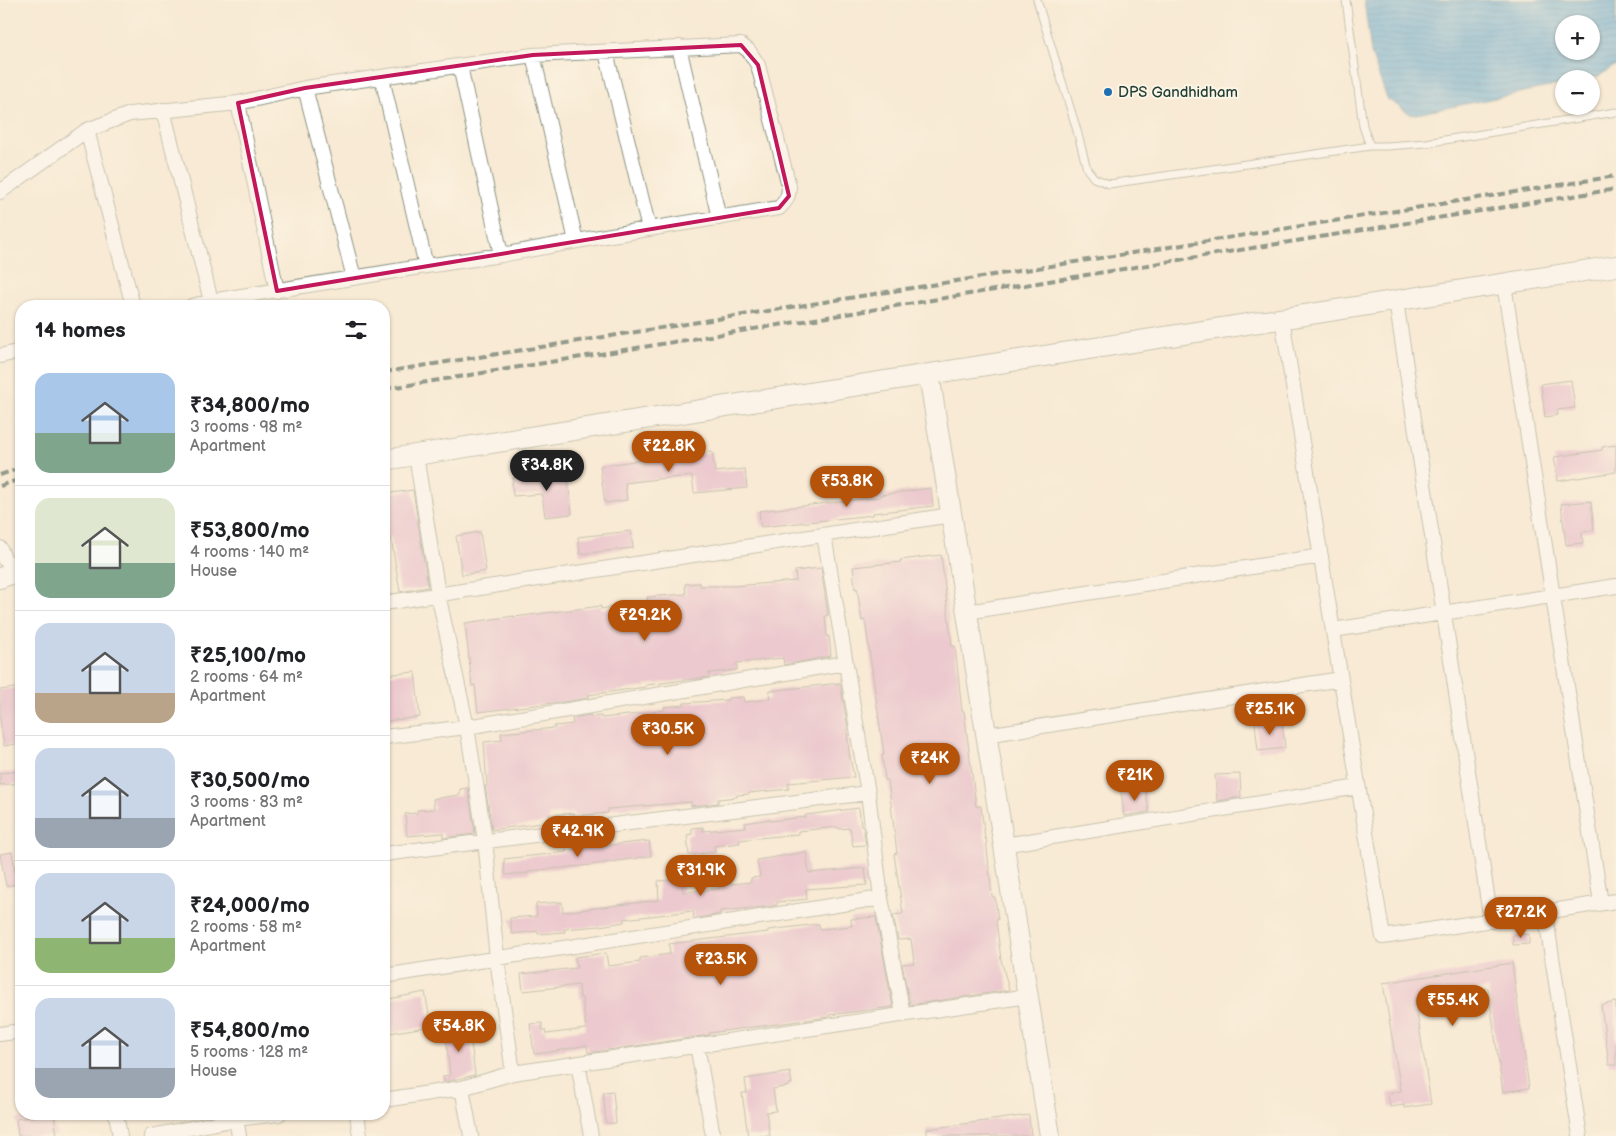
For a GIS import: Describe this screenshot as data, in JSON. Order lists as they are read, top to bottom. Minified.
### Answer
{"places":["DPS Gandhidham"],"page":{"map_buttons":["+","−"],"heading":"14 homes","list":[{"name":"₹34,800/mo","note":"3 rooms · 98 m² · Apartment"},{"name":"₹53,800/mo","note":"4 rooms · 140 m² · House"},{"name":"₹25,100/mo","note":"2 rooms · 64 m² · Apartment"},{"name":"₹30,500/mo","note":"3 rooms · 83 m² · Apartment"},{"name":"₹24,000/mo","note":"2 rooms · 58 m² · Apartment"},{"name":"₹54,800/mo","note":"5 rooms · 128 m² · House"}],"price":["₹22.8K","₹34.8K","₹53.8K","₹29.2K","₹25.1K","₹30.5K","₹24K","₹21K","₹42.9K","₹31.9K","₹27.2K","₹23.5K","₹55.4K","₹54.8K"]}}
